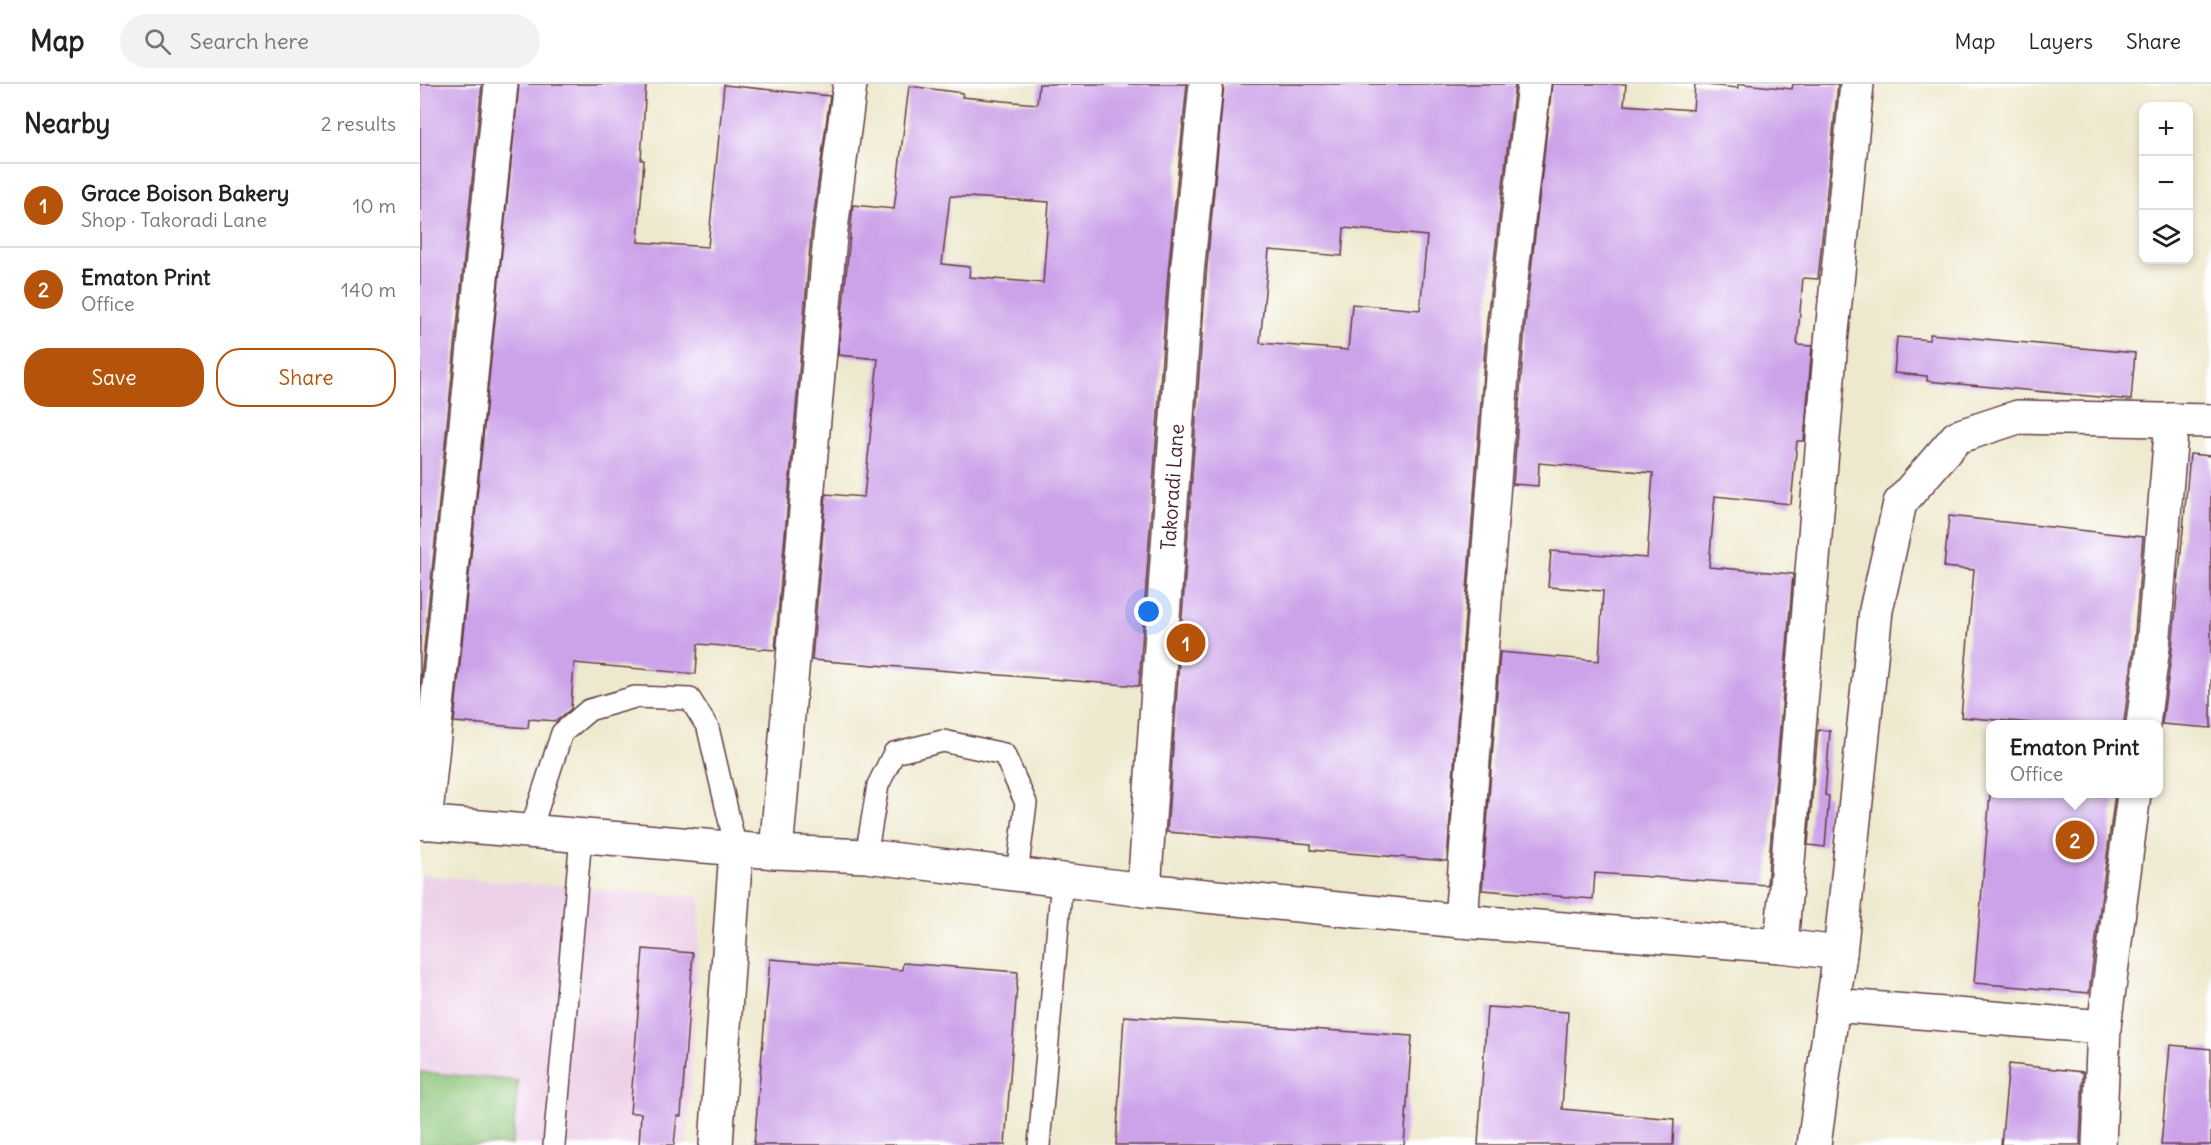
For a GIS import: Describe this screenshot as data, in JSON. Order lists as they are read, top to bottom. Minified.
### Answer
{"streets":{"street":["Takoradi Lane"]},"page":{"header":"Map","search":"Search here","nav":["Map","Layers","Share"],"heading":["Nearby","2 results"],"map_buttons":["+","−"],"list":[{"mark":"1","name":"Grace Boison Bakery","note":"Shop · Takoradi Lane","value":"10 m"},{"mark":"2","name":"Ematon Print","note":"Office","value":"140 m"}],"buttons":["Save","Share"],"pins":["1","2"],"popup":["Ematon Print","Office"]}}
